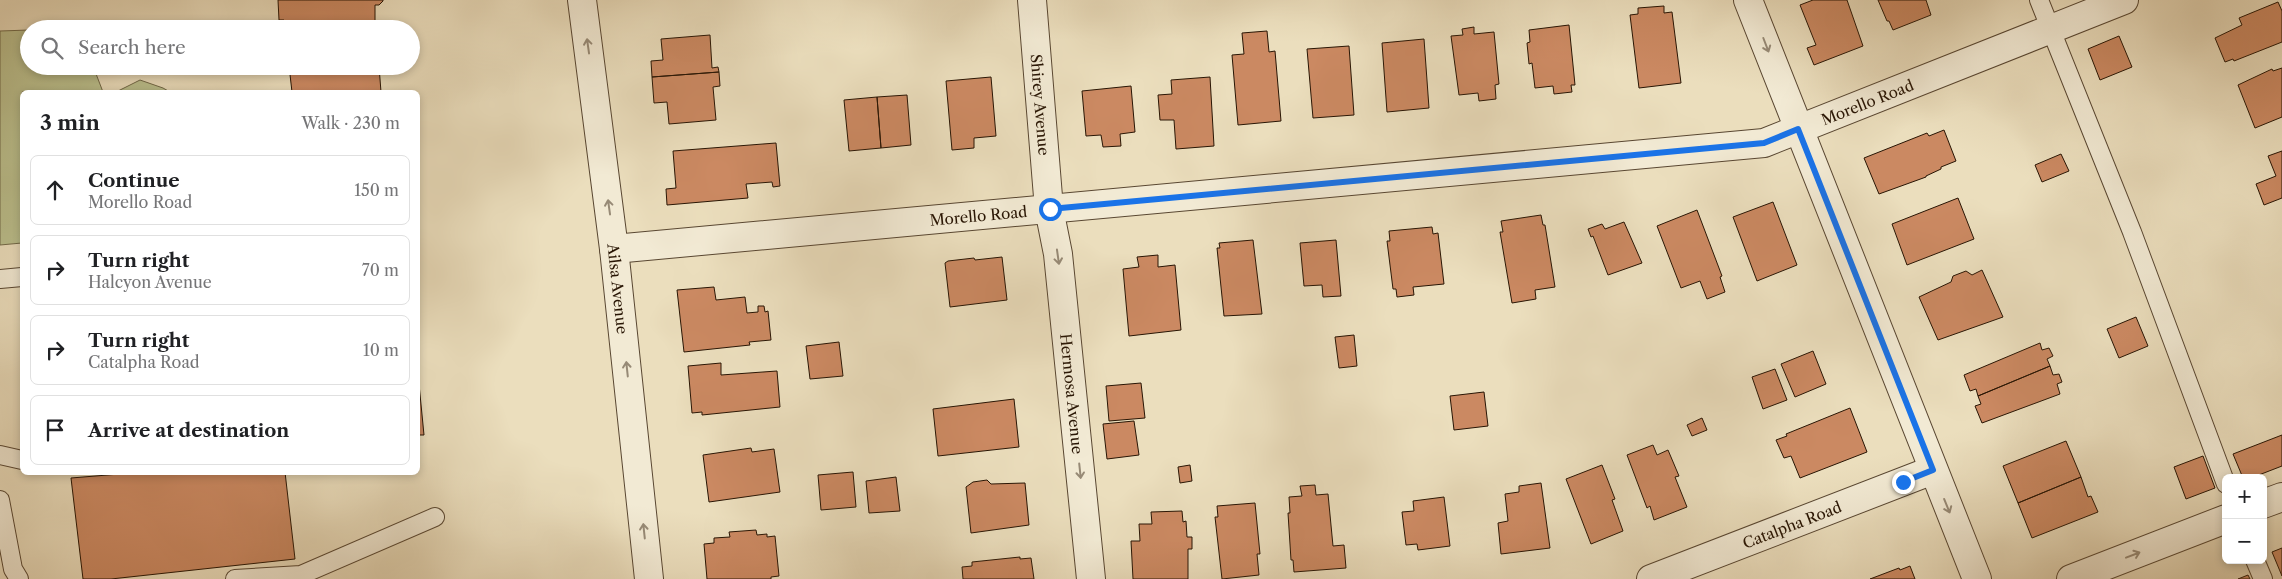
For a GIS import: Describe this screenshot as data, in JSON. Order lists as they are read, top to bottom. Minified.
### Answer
{"streets":{"street":["Morello Road","Shirey Avenue","Ailsa Avenue","Hermosa Avenue","Catalpha Road"]},"crossings":[["Morello Road","Shirey Avenue"],["Morello Road","Ailsa Avenue"],["Morello Road","Hermosa Avenue"],["Shirey Avenue","Hermosa Avenue"]],"one_way":["Ailsa Avenue","Hermosa Avenue"],"page":{"search":"Search here","heading":["3 min","Walk · 230 m"],"list":[["Continue","Morello Road","150 m"],["Turn right","Halcyon Avenue","70 m"],["Turn right","Catalpha Road","10 m"],"Arrive at destination"],"map_buttons":["+","−"]}}
